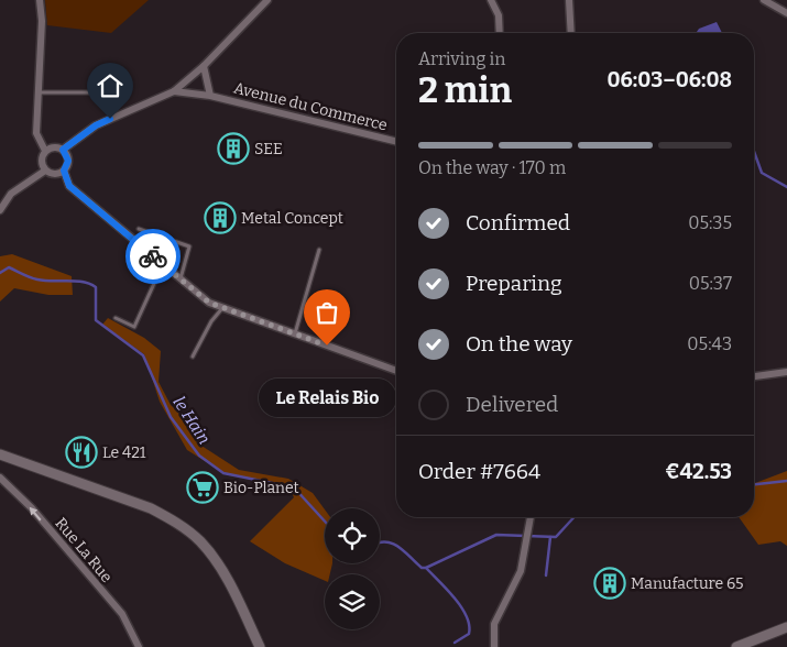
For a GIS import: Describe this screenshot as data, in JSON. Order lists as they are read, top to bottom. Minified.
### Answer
{"streets":{"street":["Avenue du Commerce","Rue La Rue"]},"one_way":["Rue La Rue"],"water":["le Hain"],"places":{"building":["SEE","Metal Concept","Manufacture 65"],"other":["Le Relais Bio"],"restaurant":["Le 421"],"supermarket":["Bio-Planet"]},"page":{"heading":["2 min","Arriving in","06:03–06:08"],"panel":["Order #7664","€42.53"],"bar":"On the way · 170 m","list":[["Confirmed","05:35"],["Preparing","05:37"],["On the way","05:43"],"Delivered"],"bubble":"Le Relais Bio"}}
